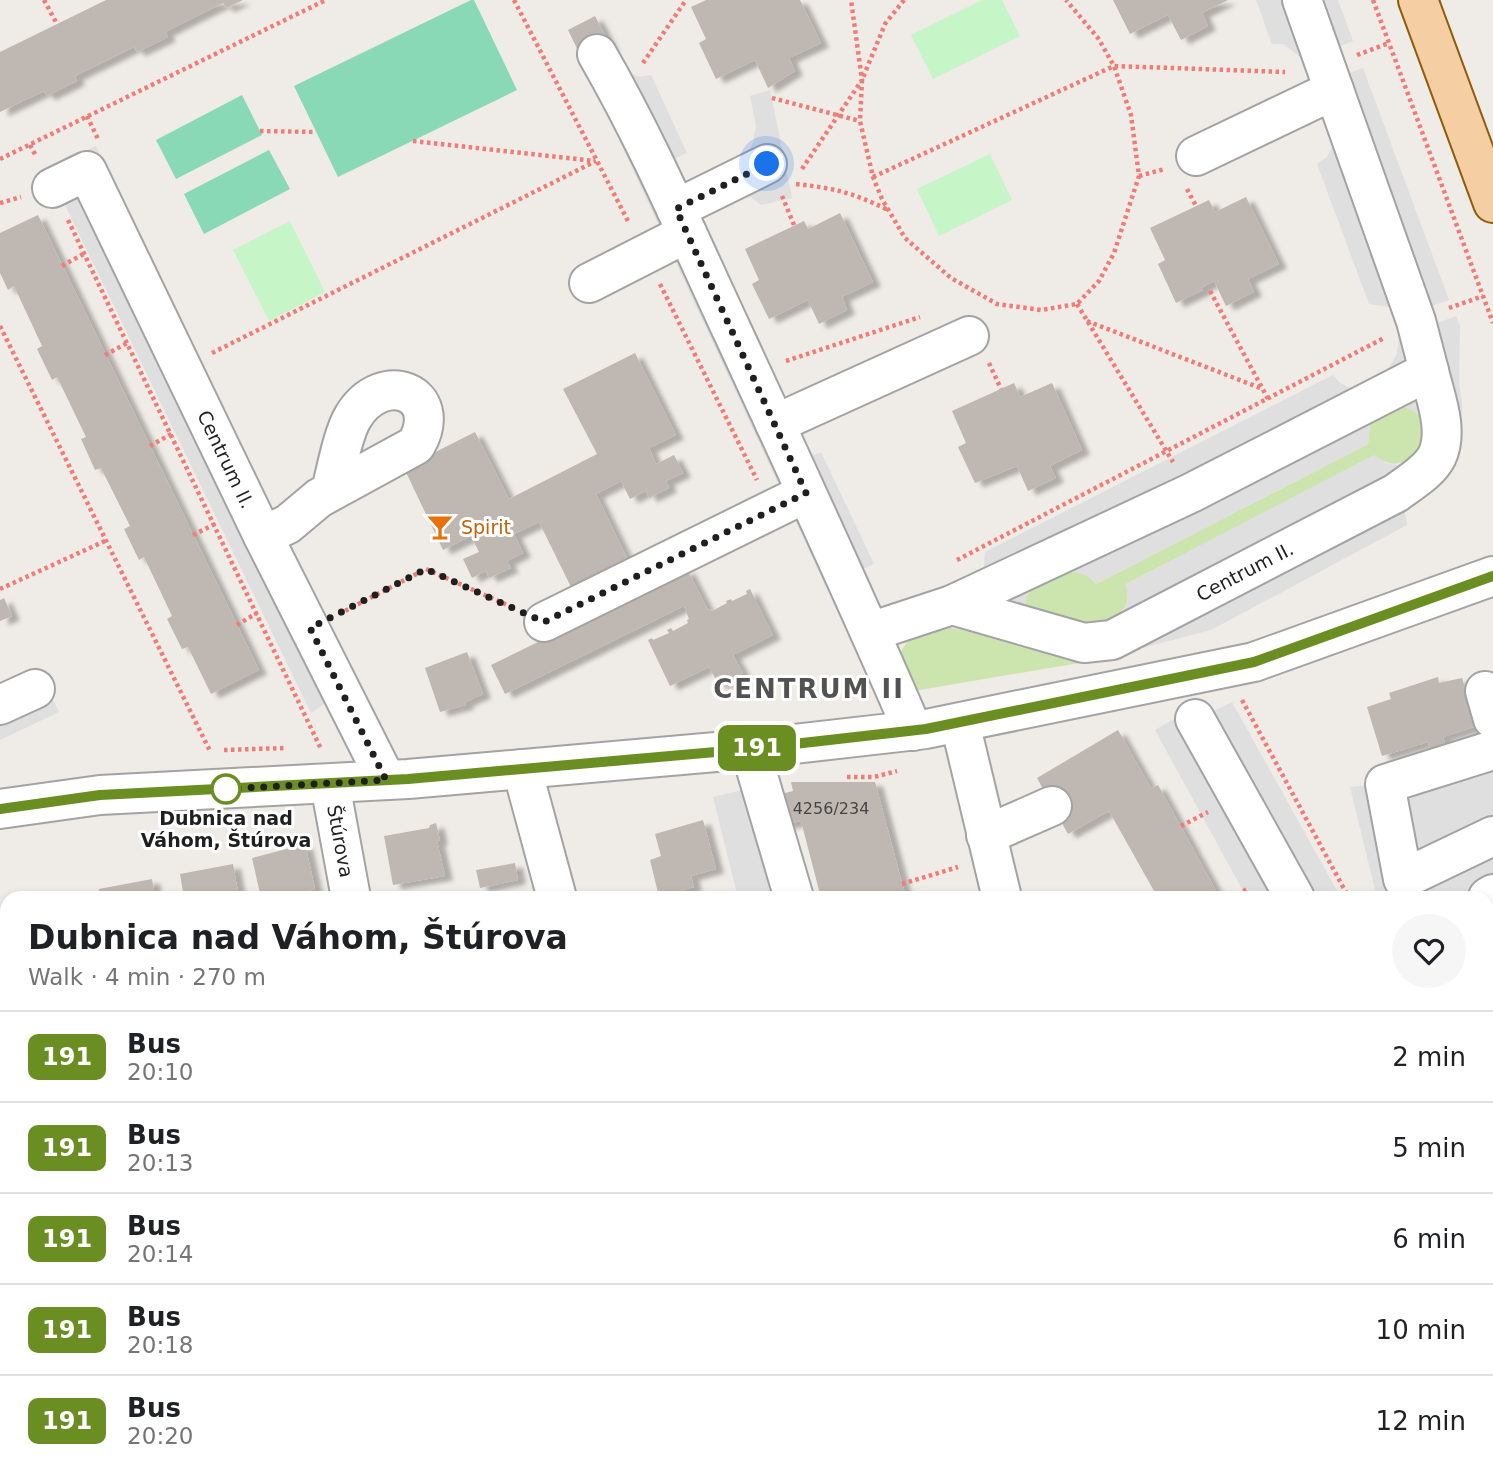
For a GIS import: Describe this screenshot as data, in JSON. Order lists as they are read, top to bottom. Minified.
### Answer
{"streets":{"street":["Centrum II.","Štúrova"]},"crossings":[["Centrum II.","Štúrova"]],"districts":["CENTRUM II"],"places":{"bar":["Spirit"],"other":["Dubnica nad Váhom, Štúrova"]},"lines":["bus line 191"],"house_numbers":["4256/234"],"page":{"on_map":"191","heading":["Dubnica nad Váhom, Štúrova","Walk · 4 min · 270 m"],"list":[{"mark":"191","name":"Bus","note":"20:10","value":"2 min"},{"mark":"191","name":"Bus","note":"20:13","value":"5 min"},{"mark":"191","name":"Bus","note":"20:14","value":"6 min"},{"mark":"191","name":"Bus","note":"20:18","value":"10 min"},{"mark":"191","name":"Bus","note":"20:20","value":"12 min"}]}}
